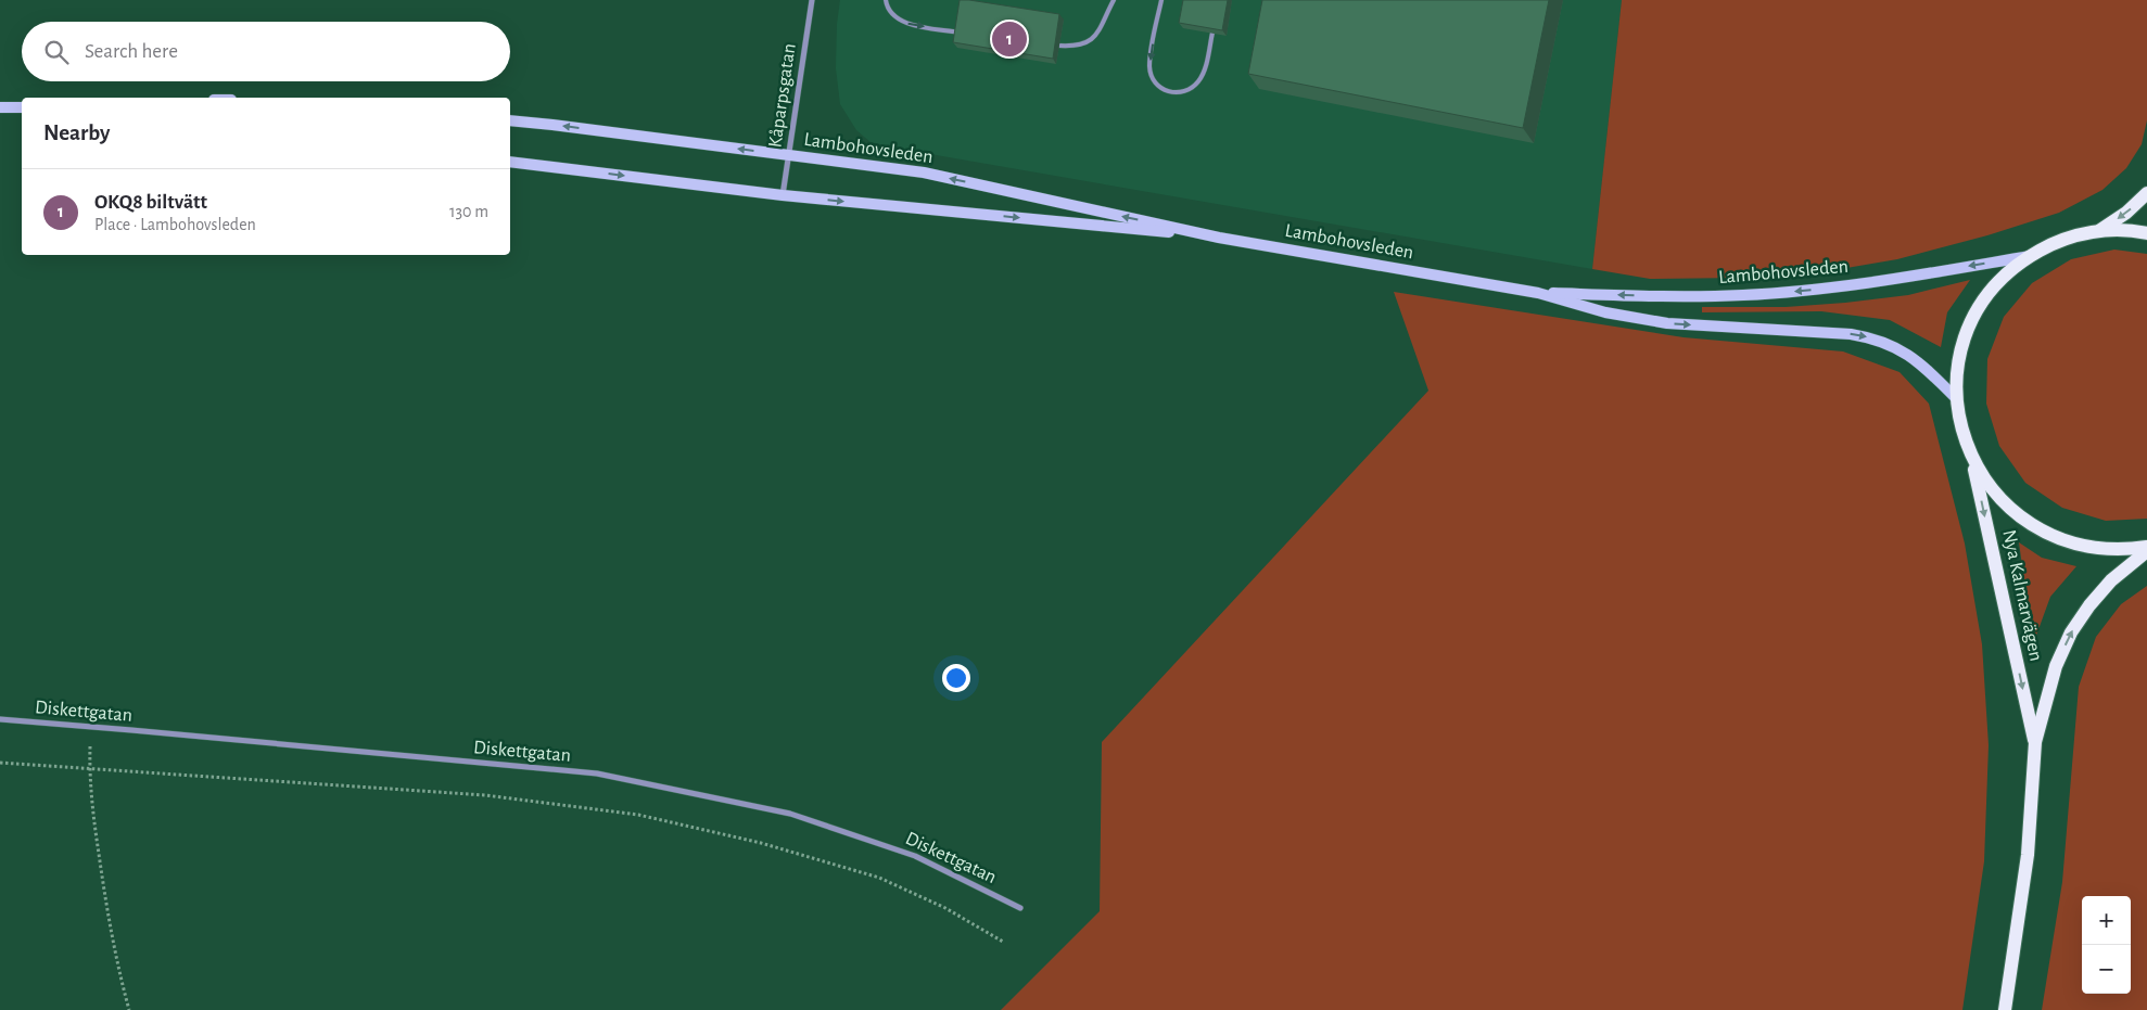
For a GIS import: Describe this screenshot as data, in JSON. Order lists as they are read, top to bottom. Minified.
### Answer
{"streets":{"main road":["Lambohovsleden","Nya Kalmarvägen"],"street":["Kåparpsgatan","Diskettgatan"]},"crossings":[["Kåparpsgatan","Lambohovsleden"]],"page":{"pins":"1","search":"Search here","heading":"Nearby","list":[{"mark":"1","name":"OKQ8 biltvätt","note":"Place · Lambohovsleden","value":"130 m"}],"map_buttons":["+","−"]}}
